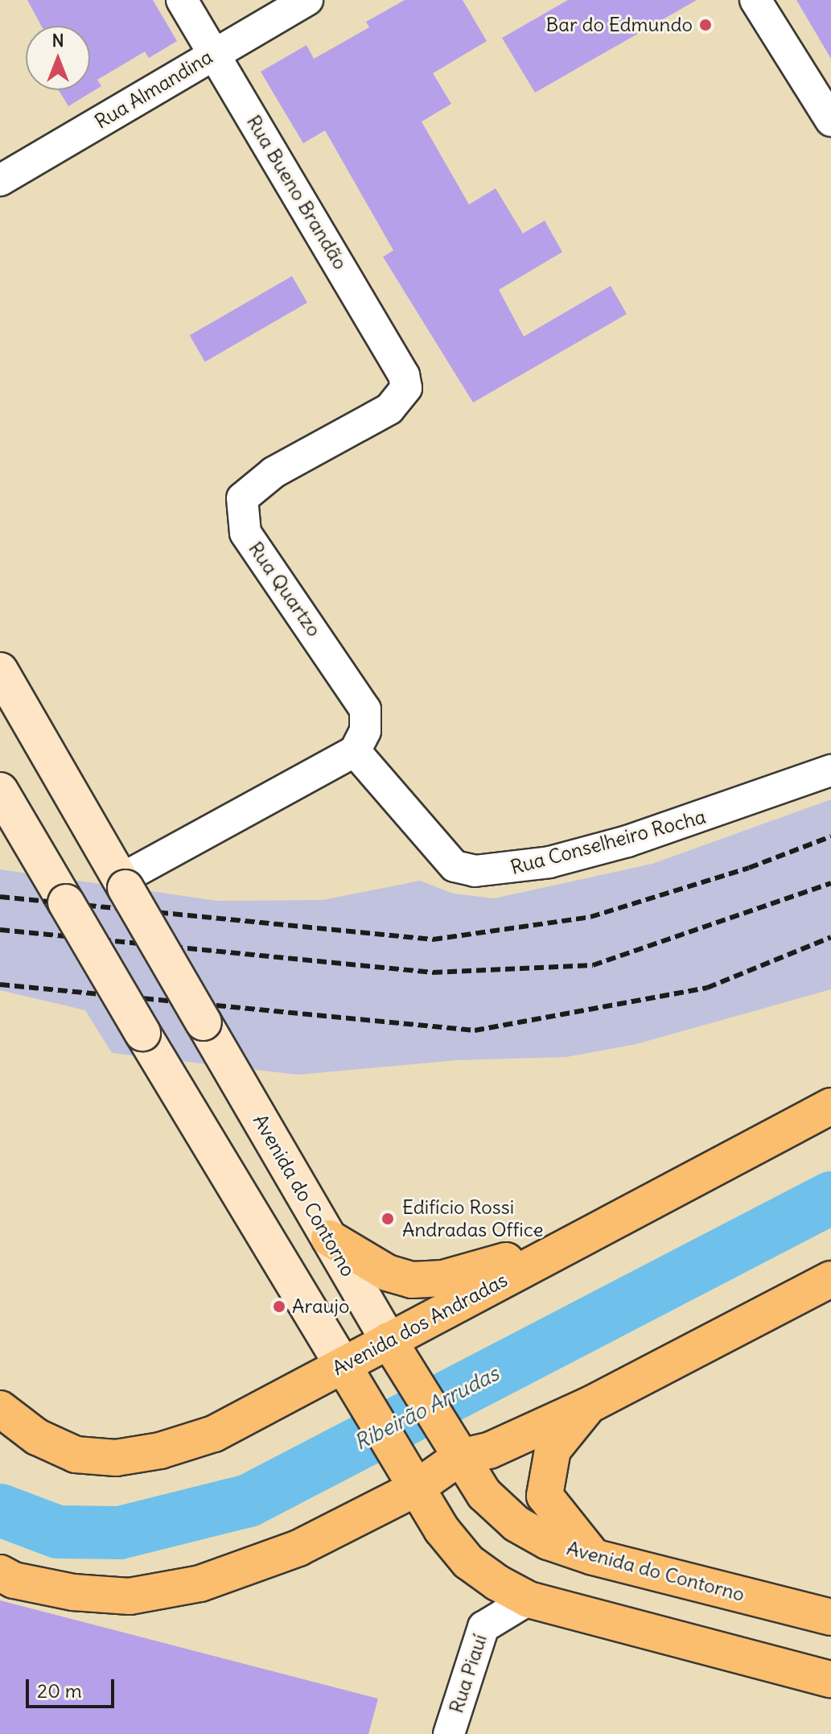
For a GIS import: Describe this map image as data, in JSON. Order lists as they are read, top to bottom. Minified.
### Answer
{"streets":{"main road":["Avenida do Contorno","Avenida dos Andradas"],"street":["Rua Almandina","Rua Bueno Brandão","Rua Quartzo","Rua Conselheiro Rocha","Rua Piauí"]},"crossings":[["Rua Almandina","Rua Bueno Brandão"],["Rua Bueno Brandão","Rua Quartzo"],["Rua Quartzo","Rua Conselheiro Rocha"],["Avenida do Contorno","Avenida dos Andradas"]],"water":["Ribeirão Arrudas"],"places":["Bar do Edmundo","Edifício Rossi Andradas Office","Araujo"],"scale_bar":"20 m","north":"top"}
